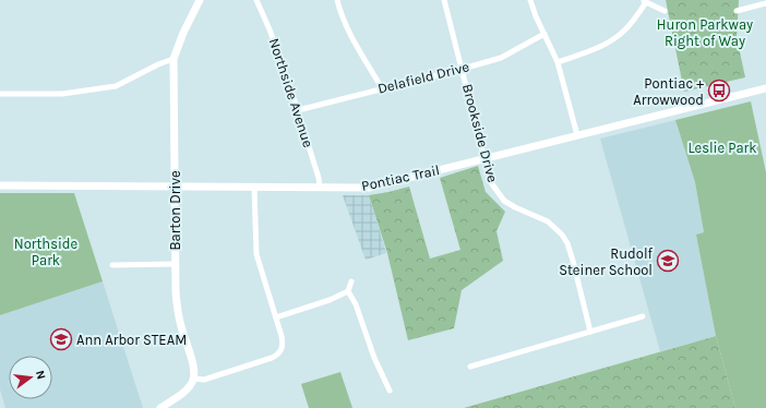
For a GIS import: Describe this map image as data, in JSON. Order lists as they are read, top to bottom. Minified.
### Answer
{"streets":{"main road":["Pontiac Trail","Barton Drive"],"street":["Delafield Drive","Northside Avenue","Brookside Drive"]},"crossings":[["Delafield Drive","Northside Avenue"],["Delafield Drive","Brookside Drive"],["Northside Avenue","Pontiac Trail"],["Brookside Drive","Pontiac Trail"],["Pontiac Trail","Barton Drive"]],"parks":["Huron Parkway Right of Way","Leslie Park","Northside Park"],"places":{"bus stop":["Pontiac + Arrowwood"],"school or university":["Rudolf Steiner School","Ann Arbor STEAM"]},"north":"right"}
